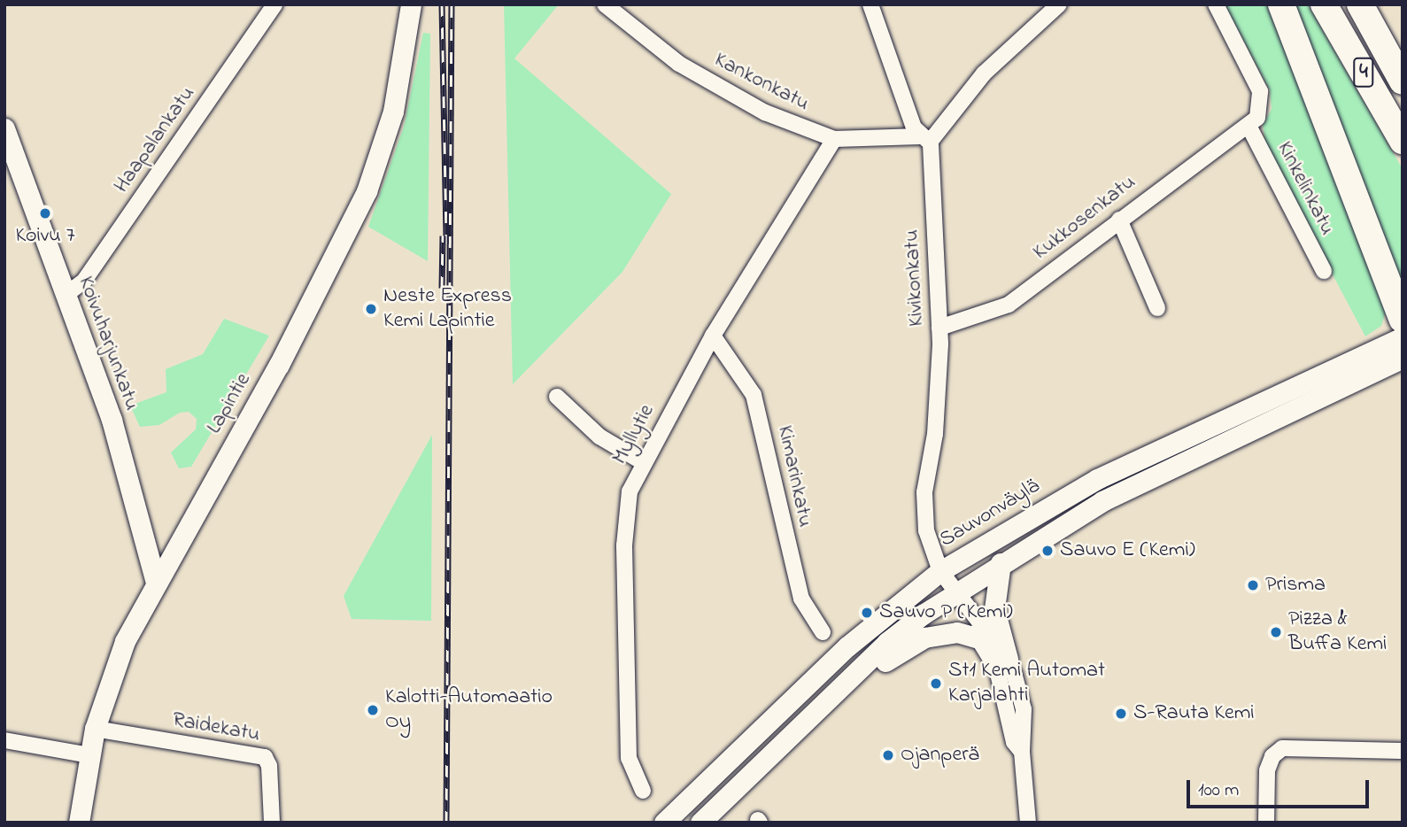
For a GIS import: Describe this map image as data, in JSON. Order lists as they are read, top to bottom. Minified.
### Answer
{"streets":{"highway":["4"],"main road":["Koivuharjunkatu","Lapintie","Sauvonväylä"],"street":["Kankonkatu","Haapalankatu","Kinkelinkatu","Kukkosenkatu","Kivikonkatu","Myllytie","Kimarinkatu","Raidekatu"]},"crossings":[["Kankonkatu","Kivikonkatu"],["Kankonkatu","Myllytie"],["Haapalankatu","Koivuharjunkatu"],["Kinkelinkatu","Kukkosenkatu"],["Kukkosenkatu","Kivikonkatu"],["Kivikonkatu","Sauvonväylä"],["Koivuharjunkatu","Lapintie"],["Lapintie","Raidekatu"],["Myllytie","Kimarinkatu"]],"places":["Koivu 7","Neste Express Kemi Lapintie","Sauvo E (Kemi)","Prisma","Sauvo P (Kemi)","Pizza & Buffa Kemi","St1 Kemi Automat Karjalahti","Kalotti-Automaatio Oy","S-Rauta Kemi","Ojanperä"],"scale_bar":"100 m"}
